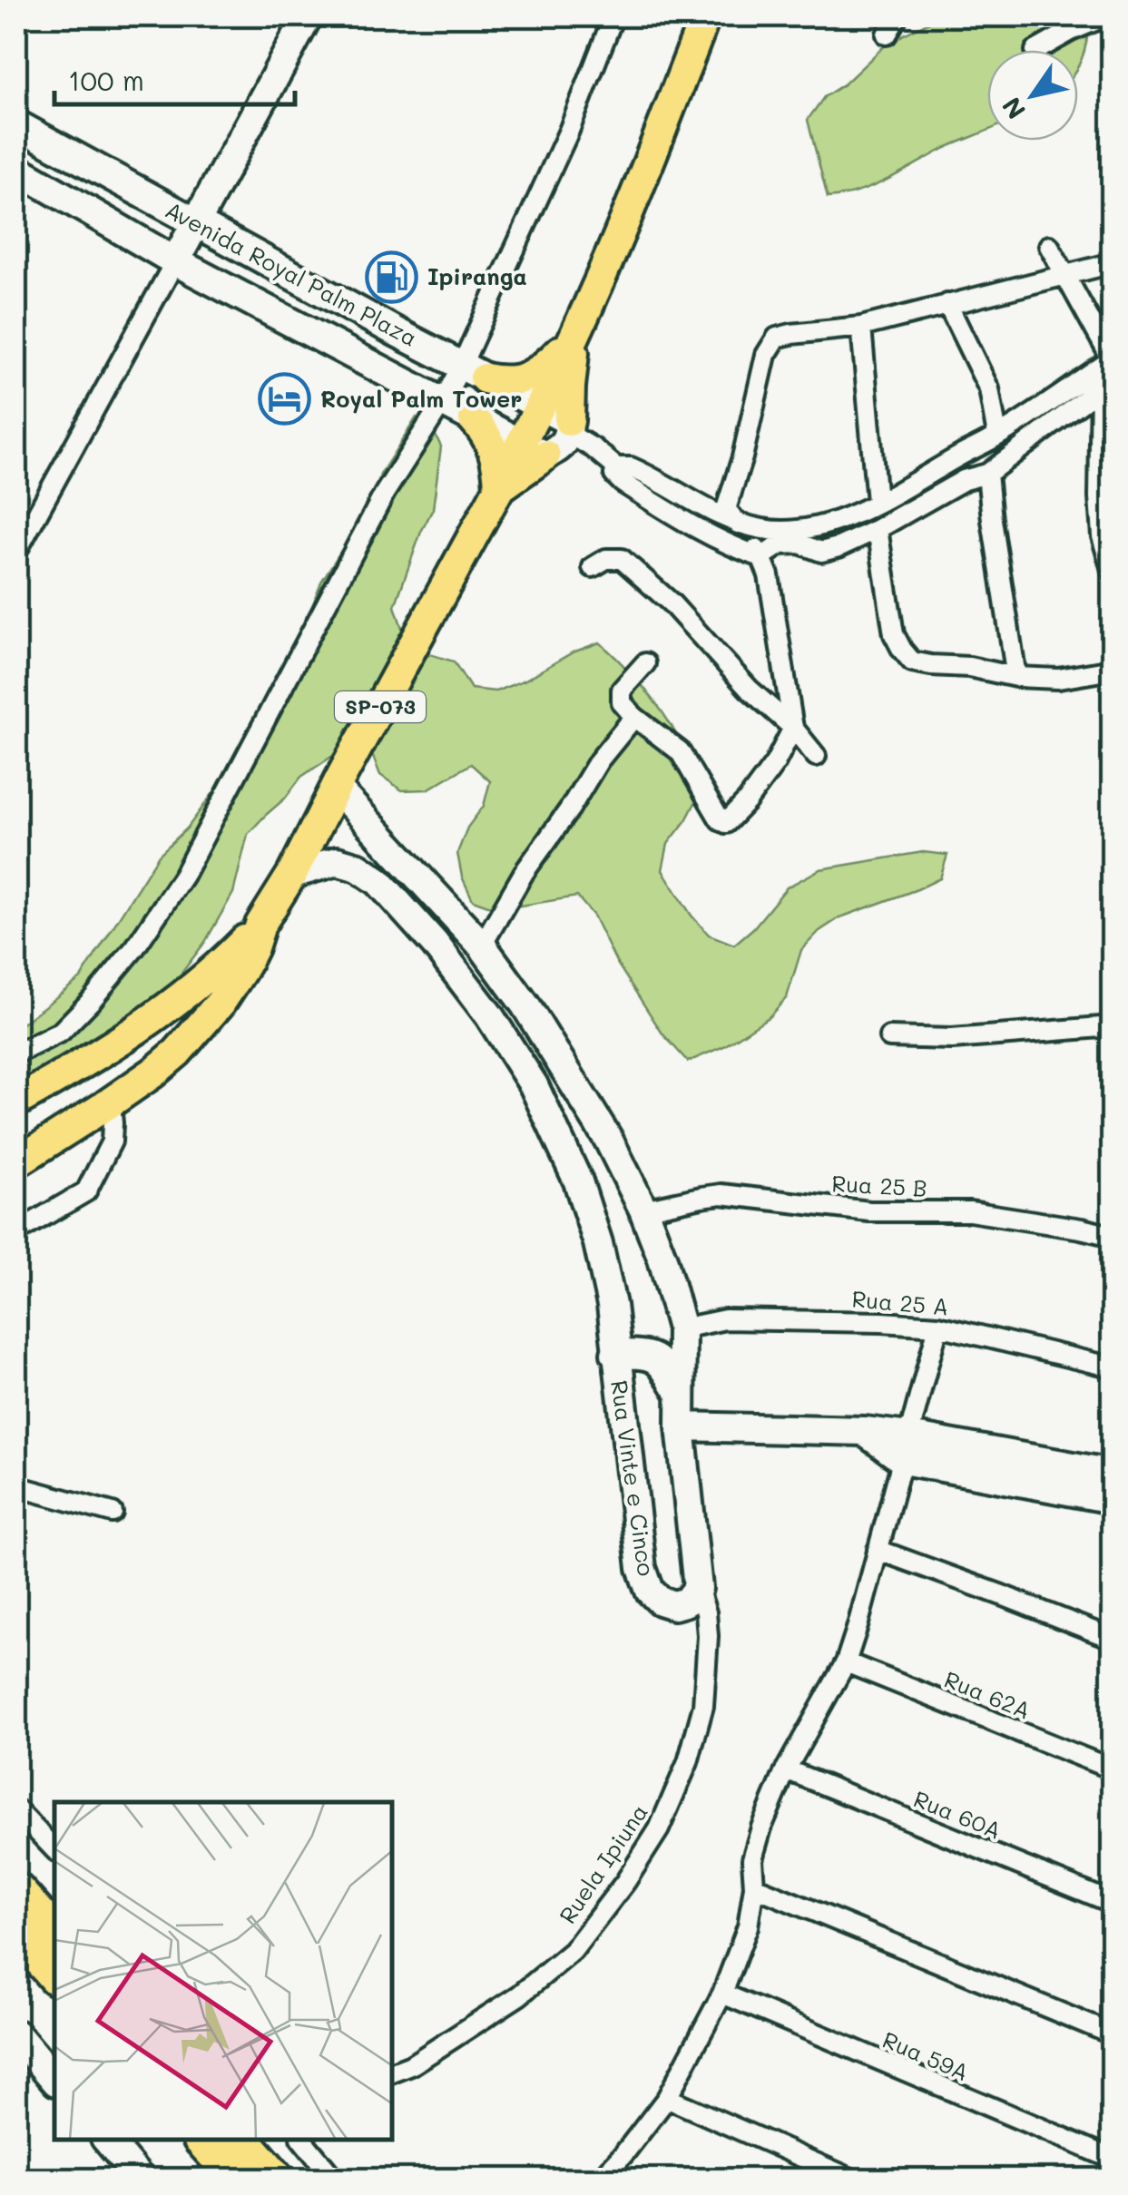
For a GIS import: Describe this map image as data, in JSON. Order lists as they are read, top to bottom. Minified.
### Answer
{"streets":{"main road":["SP-073"],"street":["Avenida Royal Palm Plaza","Rua 25 B","Rua 25 A","Rua Vinte e Cinco","Rua 62A","Rua 60A","Ruela Ipiuna","Rua 59A"]},"crossings":[["SP-073","Rua Vinte e Cinco"],["Rua Vinte e Cinco","Ruela Ipiuna"]],"places":{"fuel station":["Ipiranga"],"hotel":["Royal Palm Tower"]},"scale_bar":"100 m","north":"bottom left"}
